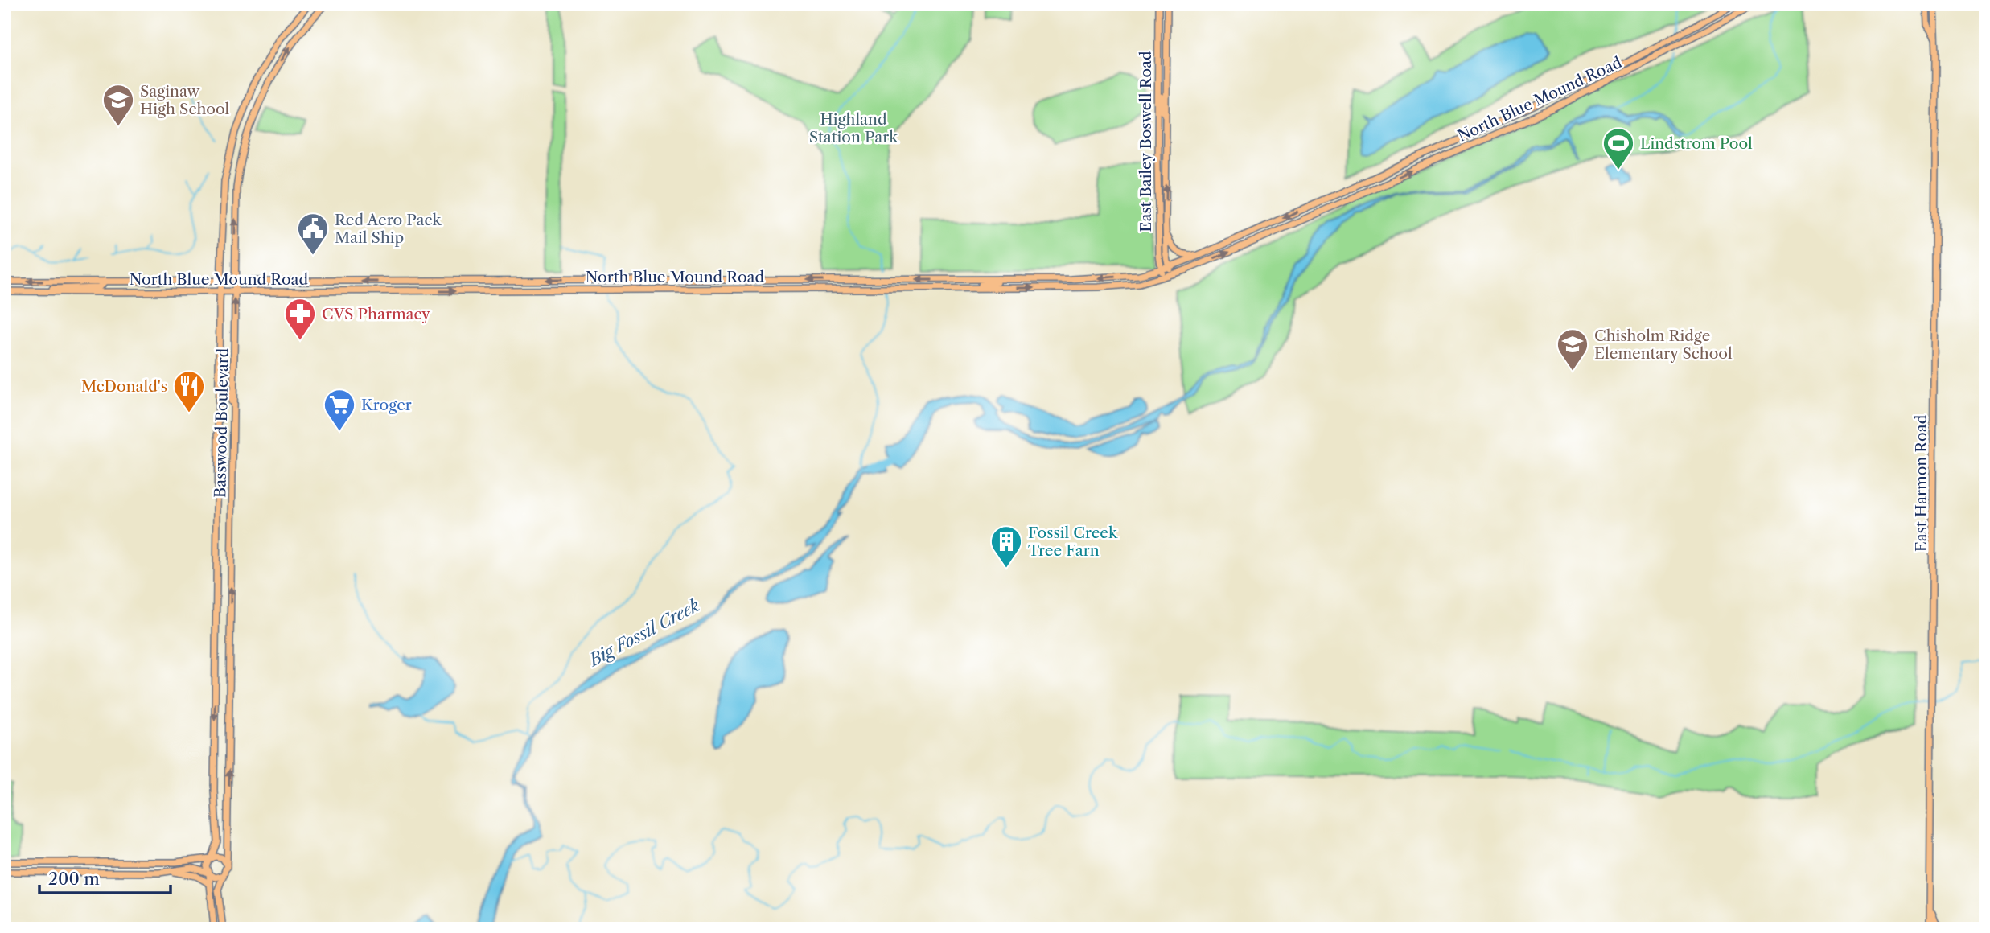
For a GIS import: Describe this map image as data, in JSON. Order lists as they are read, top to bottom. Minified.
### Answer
{"streets":{"main road":["North Blue Mound Road","East Bailey Boswell Road","Basswood Boulevard","East Harmon Road"]},"crossings":[["North Blue Mound Road","East Bailey Boswell Road"],["North Blue Mound Road","Basswood Boulevard"]],"water":["Big Fossil Creek"],"parks":["Highland Station Park"],"places":{"school or university":["Saginaw High School","Chisholm Ridge Elementary School"],"sports":["Lindstrom Pool"],"public building":["Red Aero Pack Mail Ship"],"pharmacy":["CVS Pharmacy"],"restaurant":["McDonald's"],"supermarket":["Kroger"],"building":["Fossil Creek Tree Farn"]},"scale_bar":"200 m"}
